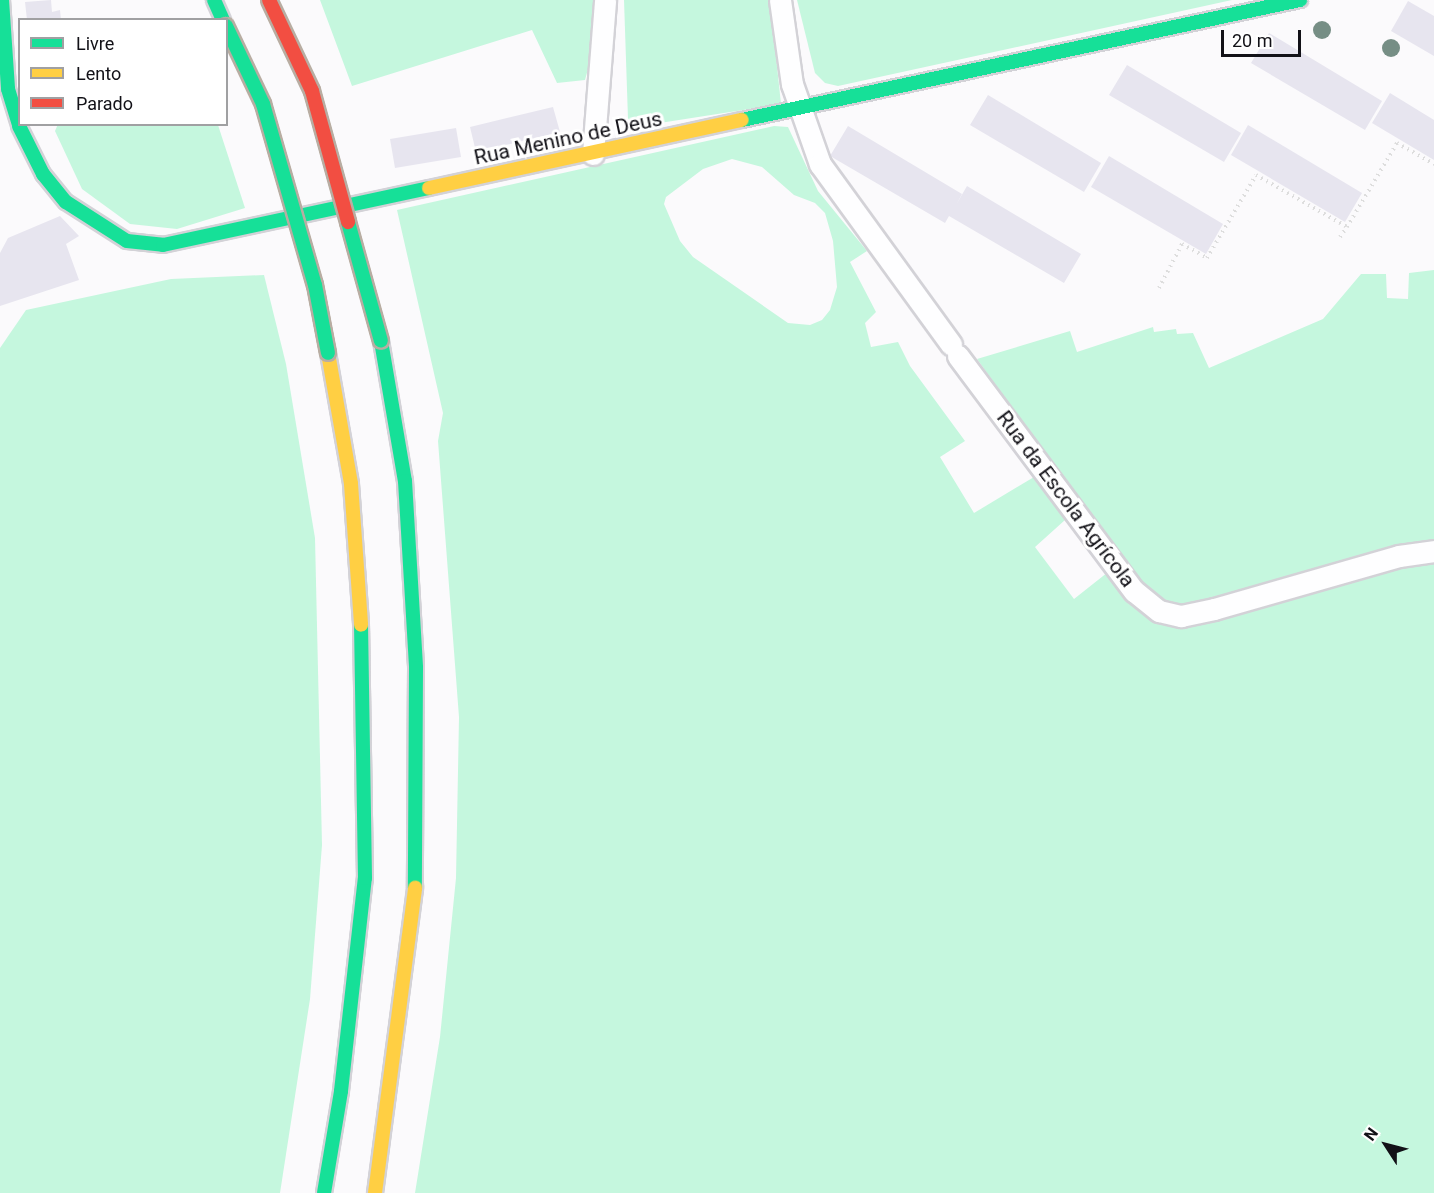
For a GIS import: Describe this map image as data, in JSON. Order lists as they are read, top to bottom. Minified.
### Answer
{"streets":{"main road":["Rua Menino de Deus"],"street":["Rua da Escola Agrícola"]},"crossings":[["Rua Menino de Deus","Rua da Escola Agrícola"]],"legend":["Livre","Lento","Parado"],"scale_bar":"20 m","north":"top left"}
